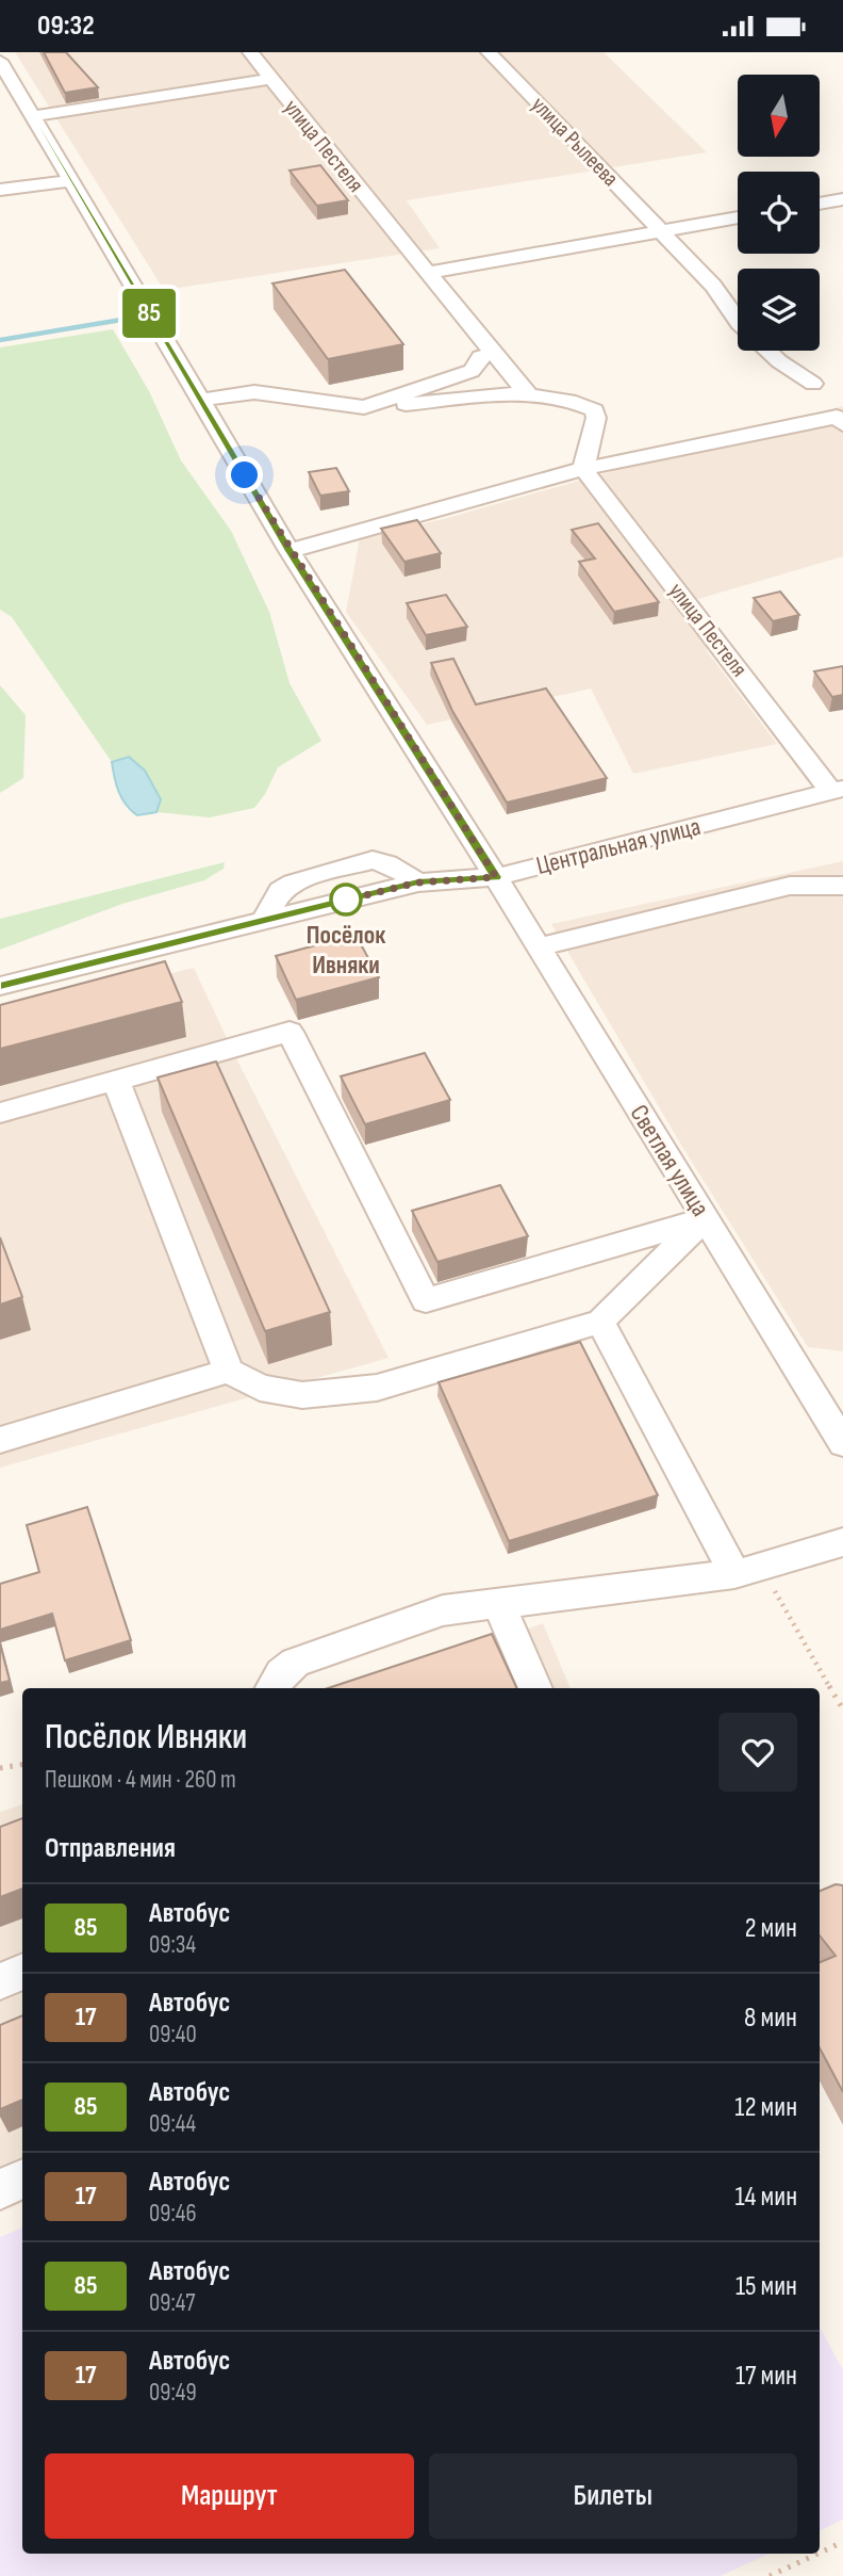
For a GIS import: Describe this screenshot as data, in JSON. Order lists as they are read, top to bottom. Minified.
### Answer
{"streets":{"street":["улица Рылеева","улица Пестеля","Центральная улица","Светлая улица"]},"crossings":[["улица Пестеля","Центральная улица"],["Центральная улица","Светлая улица"]],"places":["Посёлок Ивняки"],"lines":["bus line 85"],"north":"bottom","page":{"status":"09:32","on_map":"85","heading":[["Посёлок Ивняки","Пешком · 4 мин · 260 m"],"Отправления"],"list":[{"mark":"85","name":"Автобус","note":"09:34","value":"2 мин"},{"mark":"17","name":"Автобус","note":"09:40","value":"8 мин"},{"mark":"85","name":"Автобус","note":"09:44","value":"12 мин"},{"mark":"17","name":"Автобус","note":"09:46","value":"14 мин"},{"mark":"85","name":"Автобус","note":"09:47","value":"15 мин"},{"mark":"17","name":"Автобус","note":"09:49","value":"17 мин"}],"buttons":["Маршрут","Билеты"]}}
